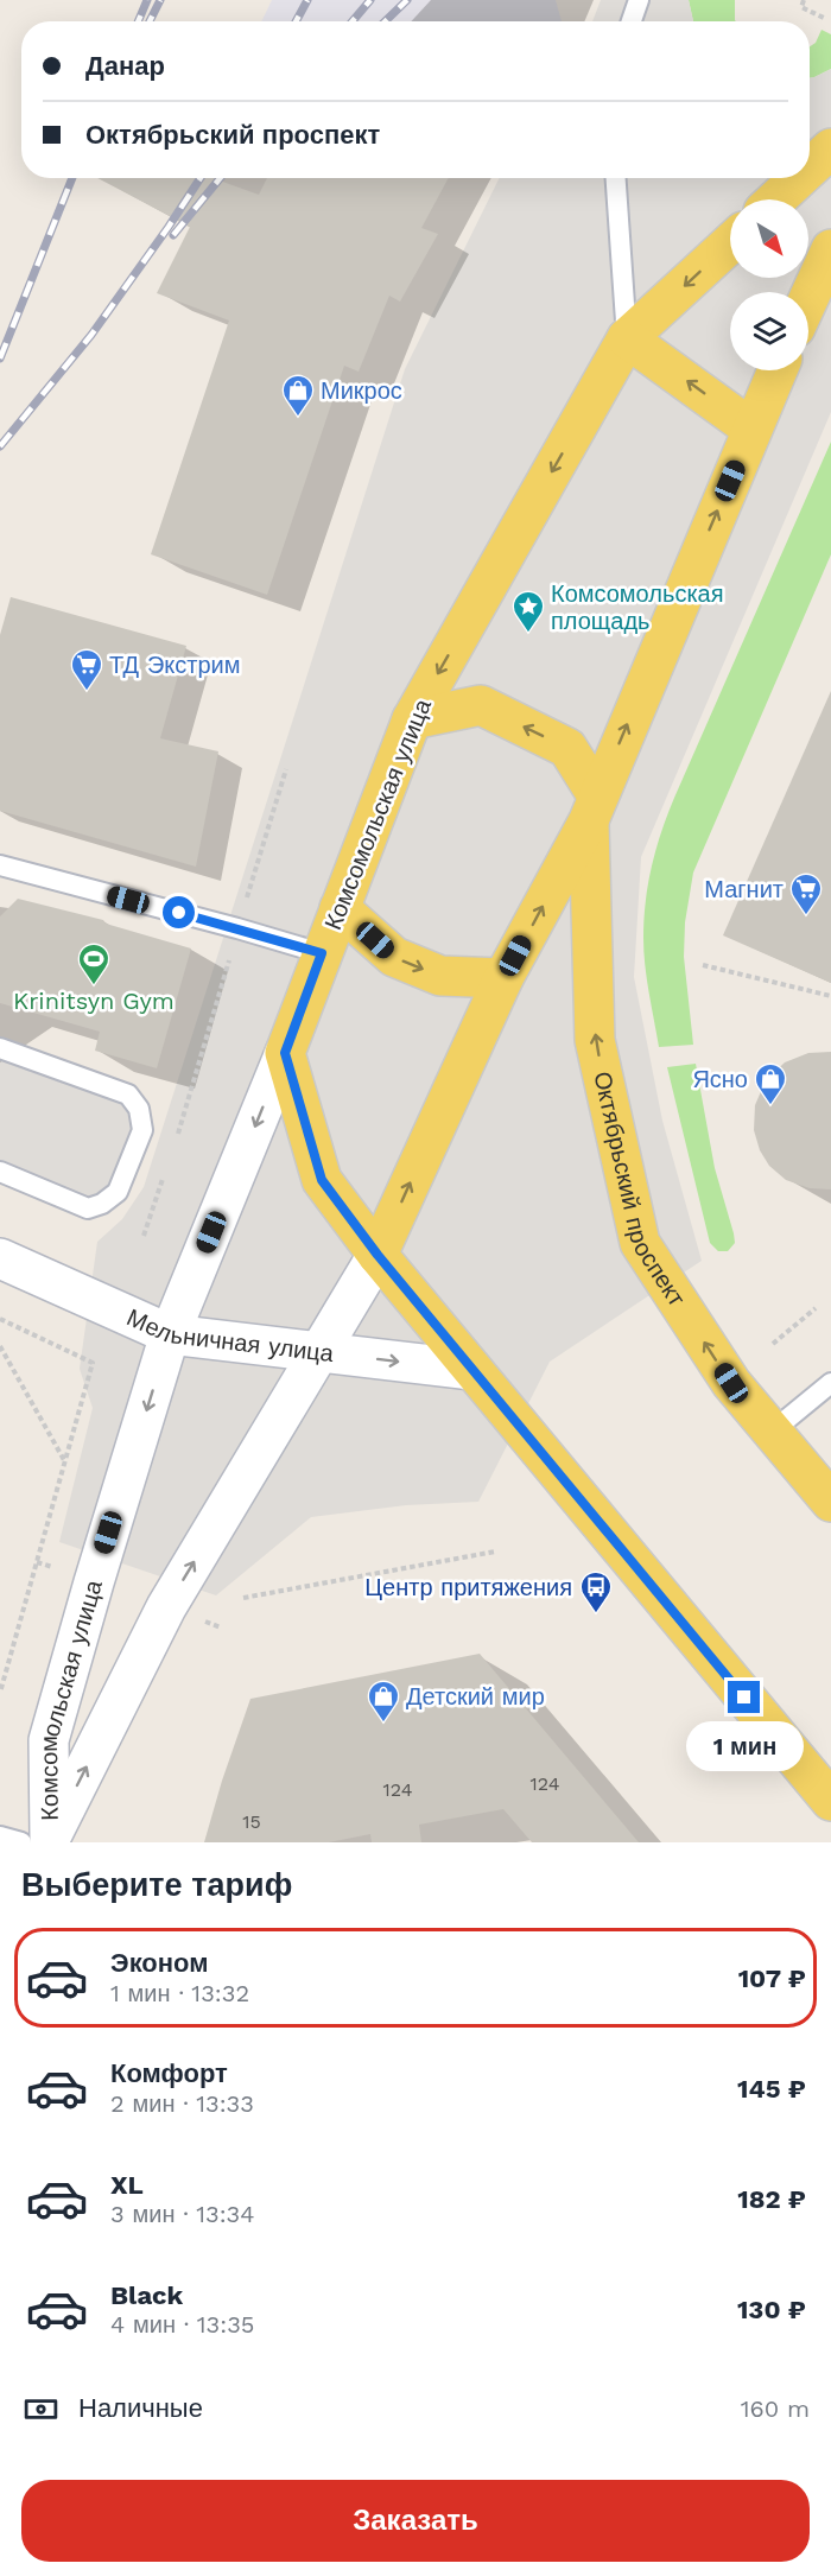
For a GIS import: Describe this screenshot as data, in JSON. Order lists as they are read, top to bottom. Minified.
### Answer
{"streets":{"main road":["Комсомольская улица","Октябрьский проспект","Мельничная улица"]},"crossings":[["Комсомольская улица","Октябрьский проспект"],["Комсомольская улица","Мельничная улица"]],"places":{"shop":["Микрос","Ясно","Детский мир"],"place":["Комсомольская площадь"],"supermarket":["ТД Экстрим","Магнит"],"sports":["Krinitsyn Gym"],"bus stop":["Центр притяжения"]},"house_numbers":["124","124","15"],"north":"bottom right","page":{"banner":["Данар","Октябрьский проспект"],"bubble":"1 мин","heading":"Выберите тариф","list":[{"name":"Эконом","note":"1 мин · 13:32","value":"107 ₽"},{"name":"Комфорт","note":"2 мин · 13:33","value":"145 ₽"},{"name":"XL","note":"3 мин · 13:34","value":"182 ₽"},{"name":"Black","note":"4 мин · 13:35","value":"130 ₽"}],"pay":["Наличные","160 m"],"buttons":"Заказать"}}
